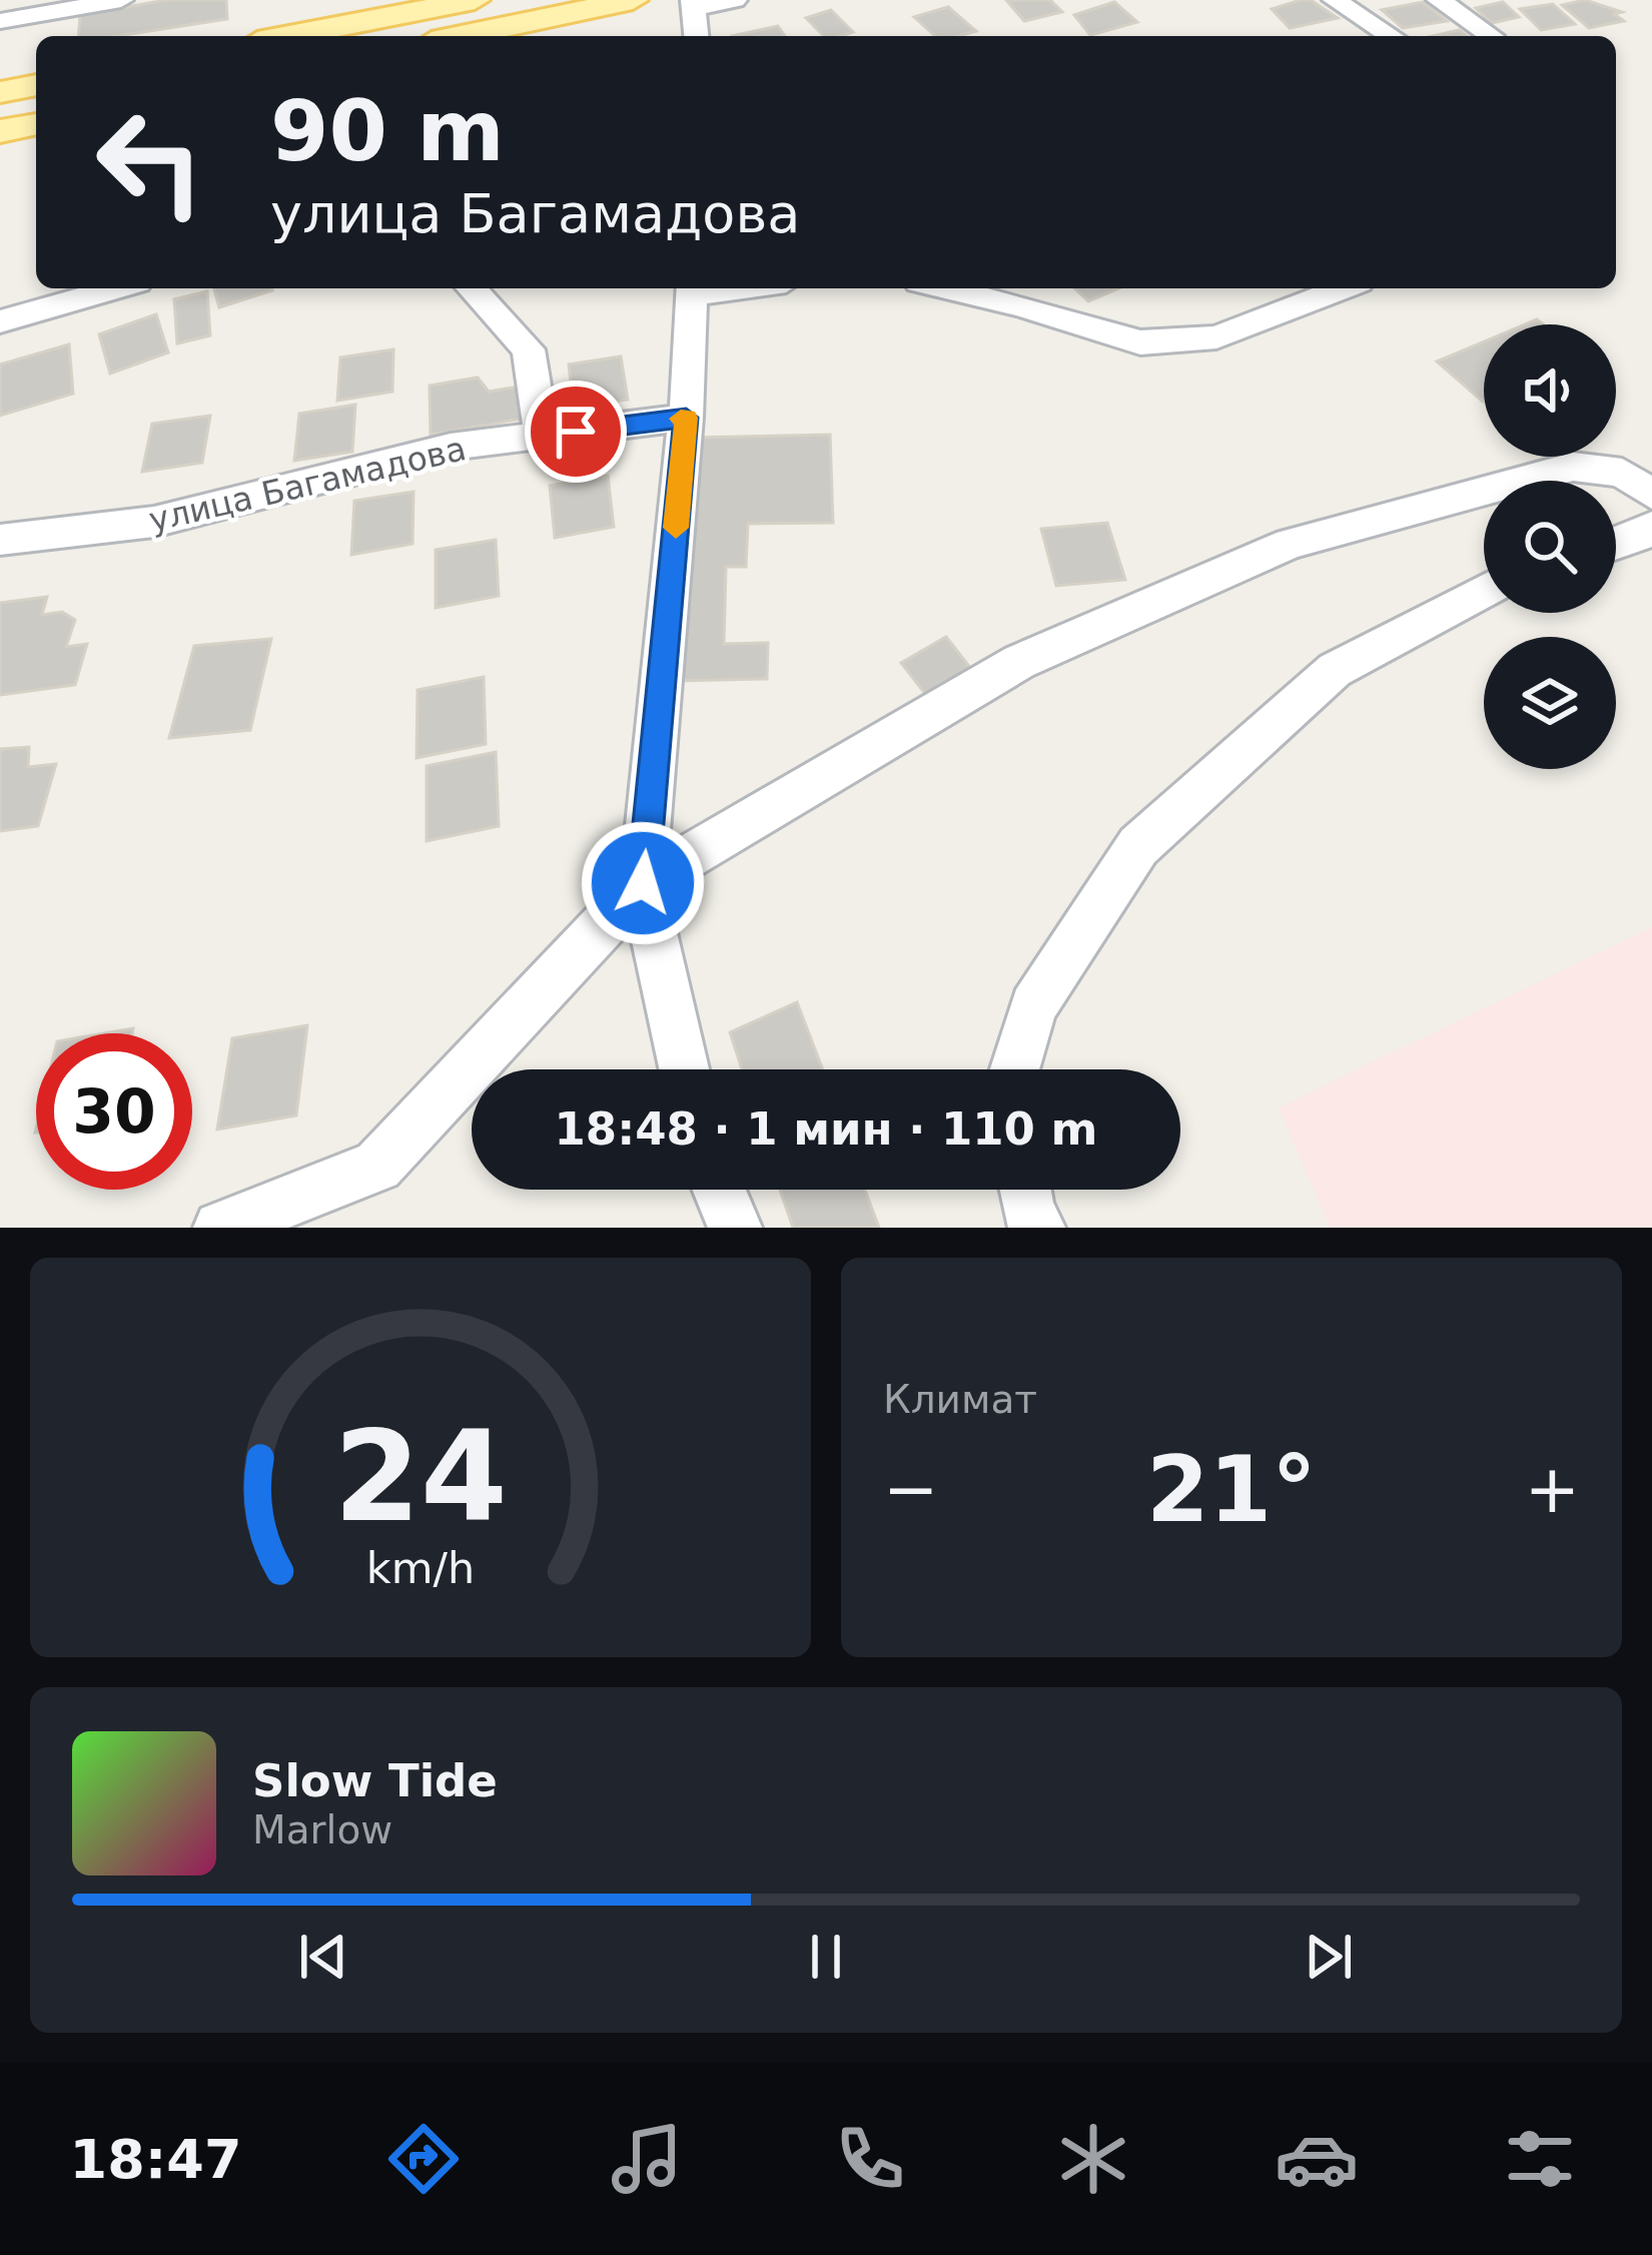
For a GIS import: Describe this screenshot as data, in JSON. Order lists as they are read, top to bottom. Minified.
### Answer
{"streets":{"street":["улица Багамадова"]},"page":{"turn":["90 m","улица Багамадова"],"limit":"30","trip":"18:48 · 1 мин · 110 m","tile":"Климат","heat":["−","21°","+"],"song":["Slow Tide","Marlow"],"tabs":"18:47","gauge":["24","km/h"]}}
